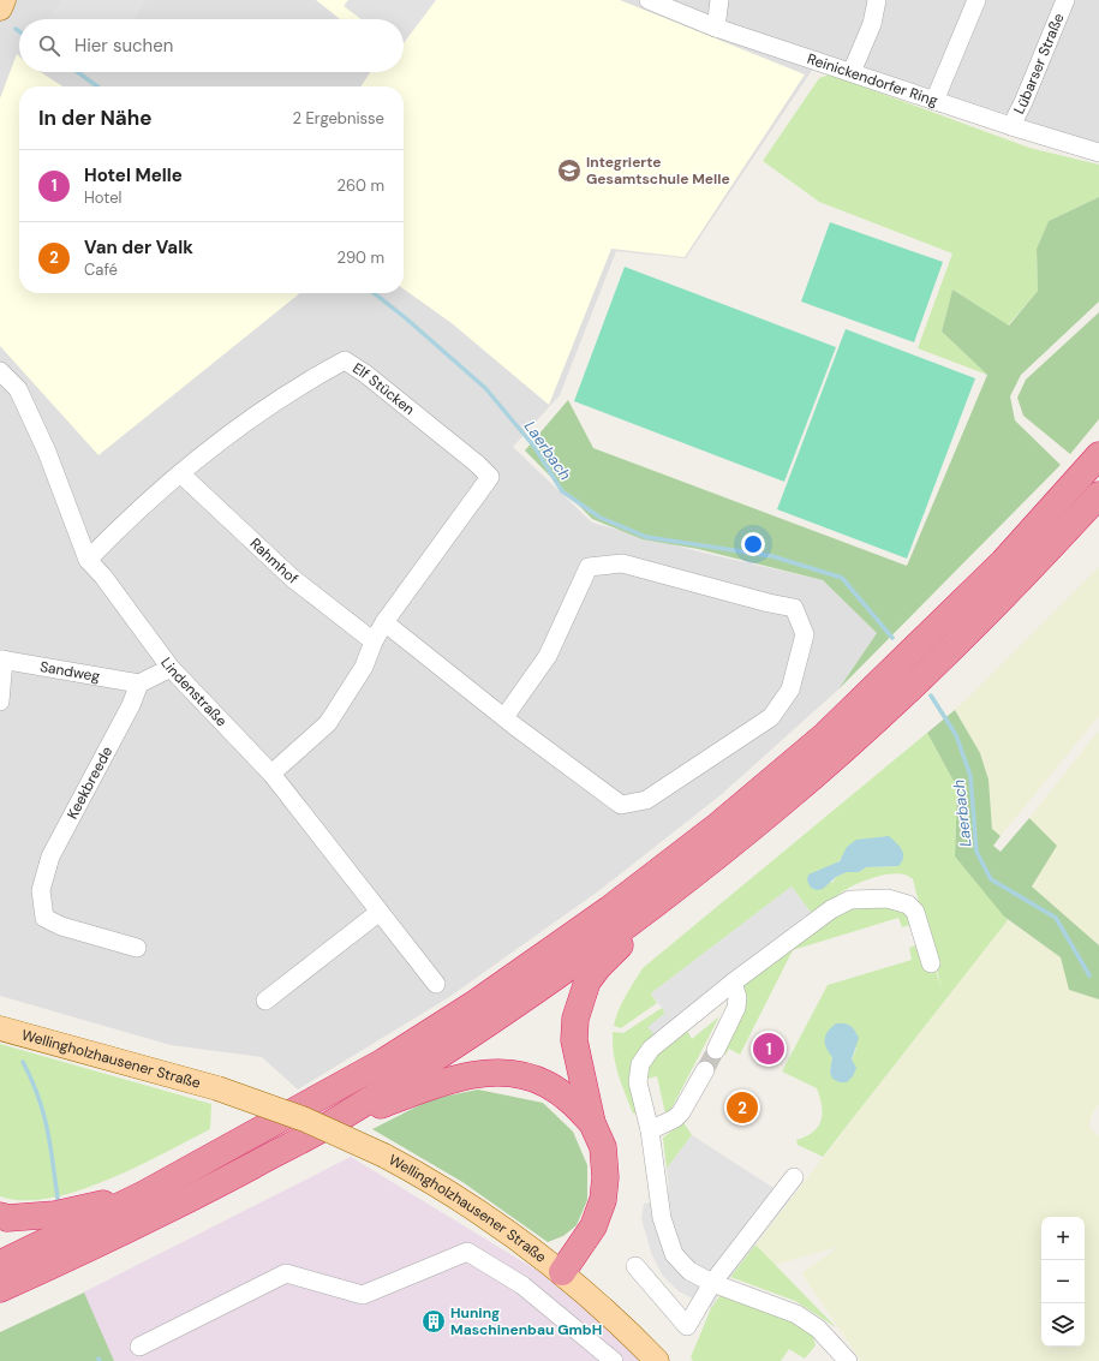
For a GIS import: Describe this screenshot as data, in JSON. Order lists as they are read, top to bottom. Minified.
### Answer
{"streets":{"main road":["Wellingholzhausener Straße"],"street":["Lübarser Straße","Reinickendorfer Ring","Elf Stücken","Rahmhof","Sandweg","Lindenstraße","Keekbreede"]},"crossings":[["Lübarser Straße","Reinickendorfer Ring"],["Elf Stücken","Rahmhof"],["Elf Stücken","Lindenstraße"],["Sandweg","Keekbreede"]],"water":["Laerbach"],"places":{"school or university":["Integrierte Gesamtschule Melle"],"building":["Huning Maschinenbau GmbH"]},"page":{"search":"Hier suchen","heading":["In der Nähe","2 Ergebnisse"],"list":[{"mark":"1","name":"Hotel Melle","note":"Hotel","value":"260 m"},{"mark":"2","name":"Van der Valk","note":"Café","value":"290 m"}],"pins":["1","2"],"map_buttons":["+","−"]}}
